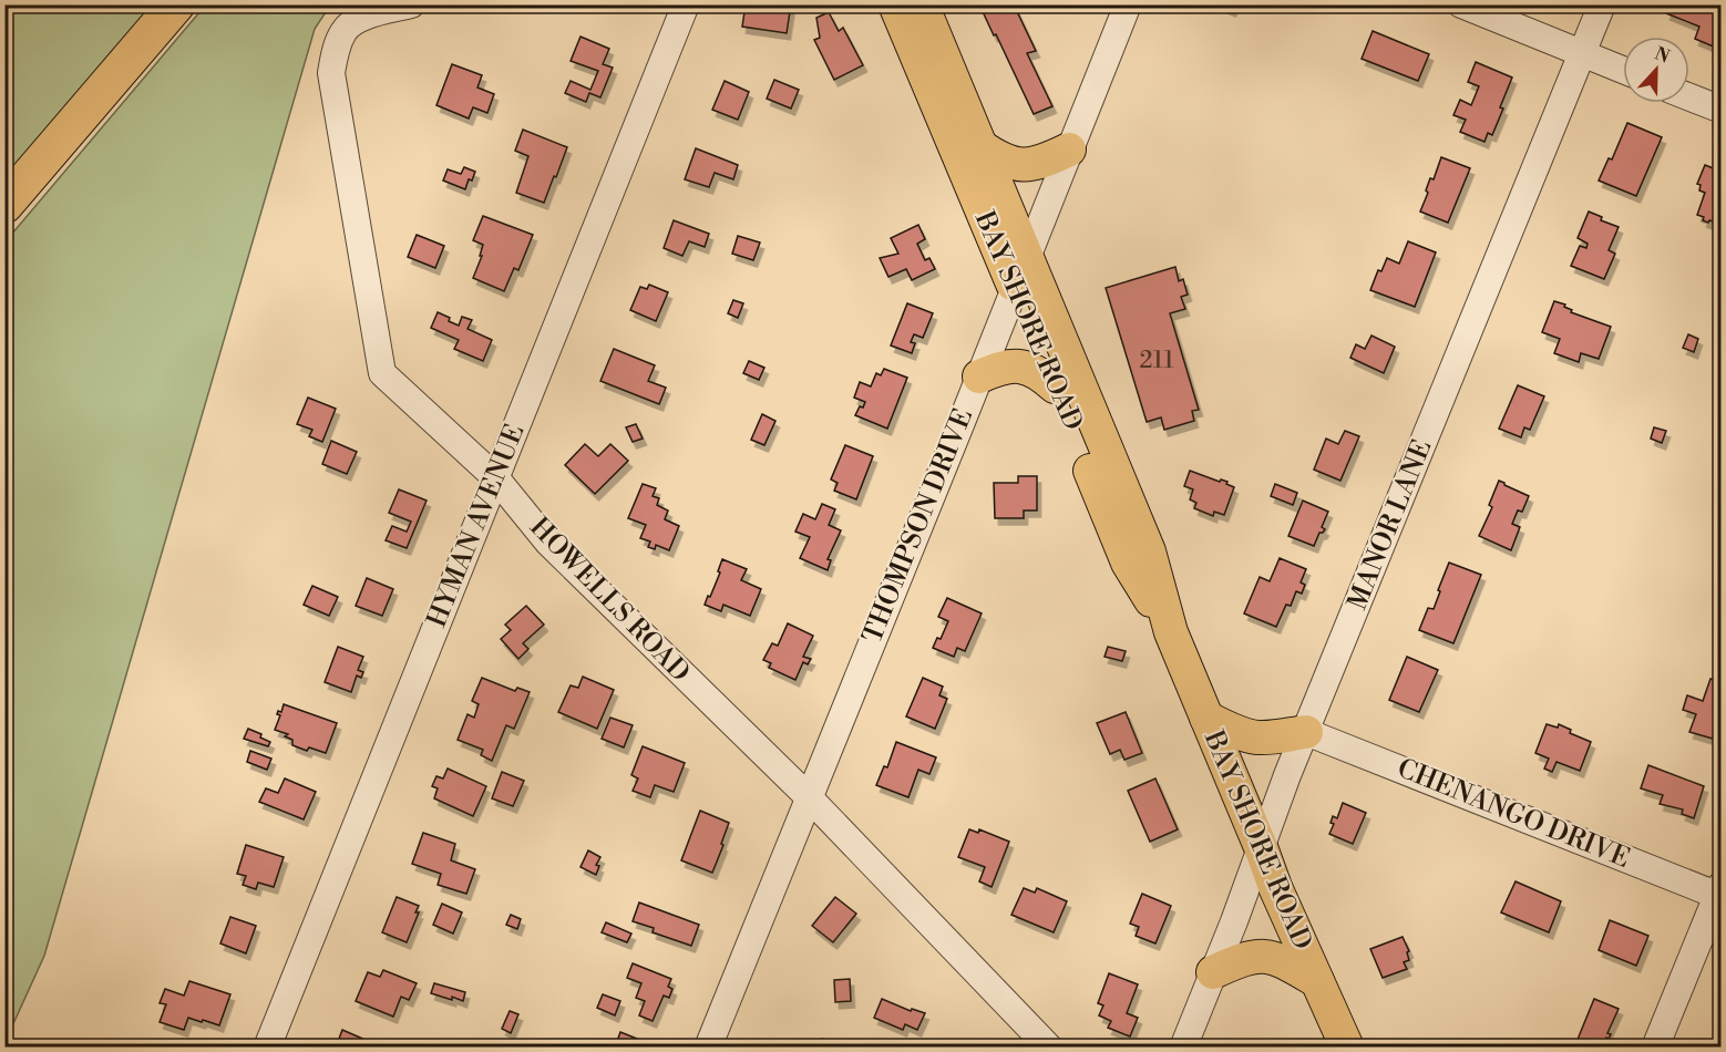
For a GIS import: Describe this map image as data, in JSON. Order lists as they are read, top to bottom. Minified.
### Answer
{"streets":{"main road":["BAY SHORE ROAD"],"street":["MANOR LANE","HYMAN AVENUE","THOMPSON DRIVE","HOWELLS ROAD","CHENANGO DRIVE"]},"crossings":[["BAY SHORE ROAD","MANOR LANE"],["BAY SHORE ROAD","THOMPSON DRIVE"],["MANOR LANE","CHENANGO DRIVE"],["HYMAN AVENUE","HOWELLS ROAD"],["THOMPSON DRIVE","HOWELLS ROAD"]],"house_numbers":["211"],"north":"top"}
